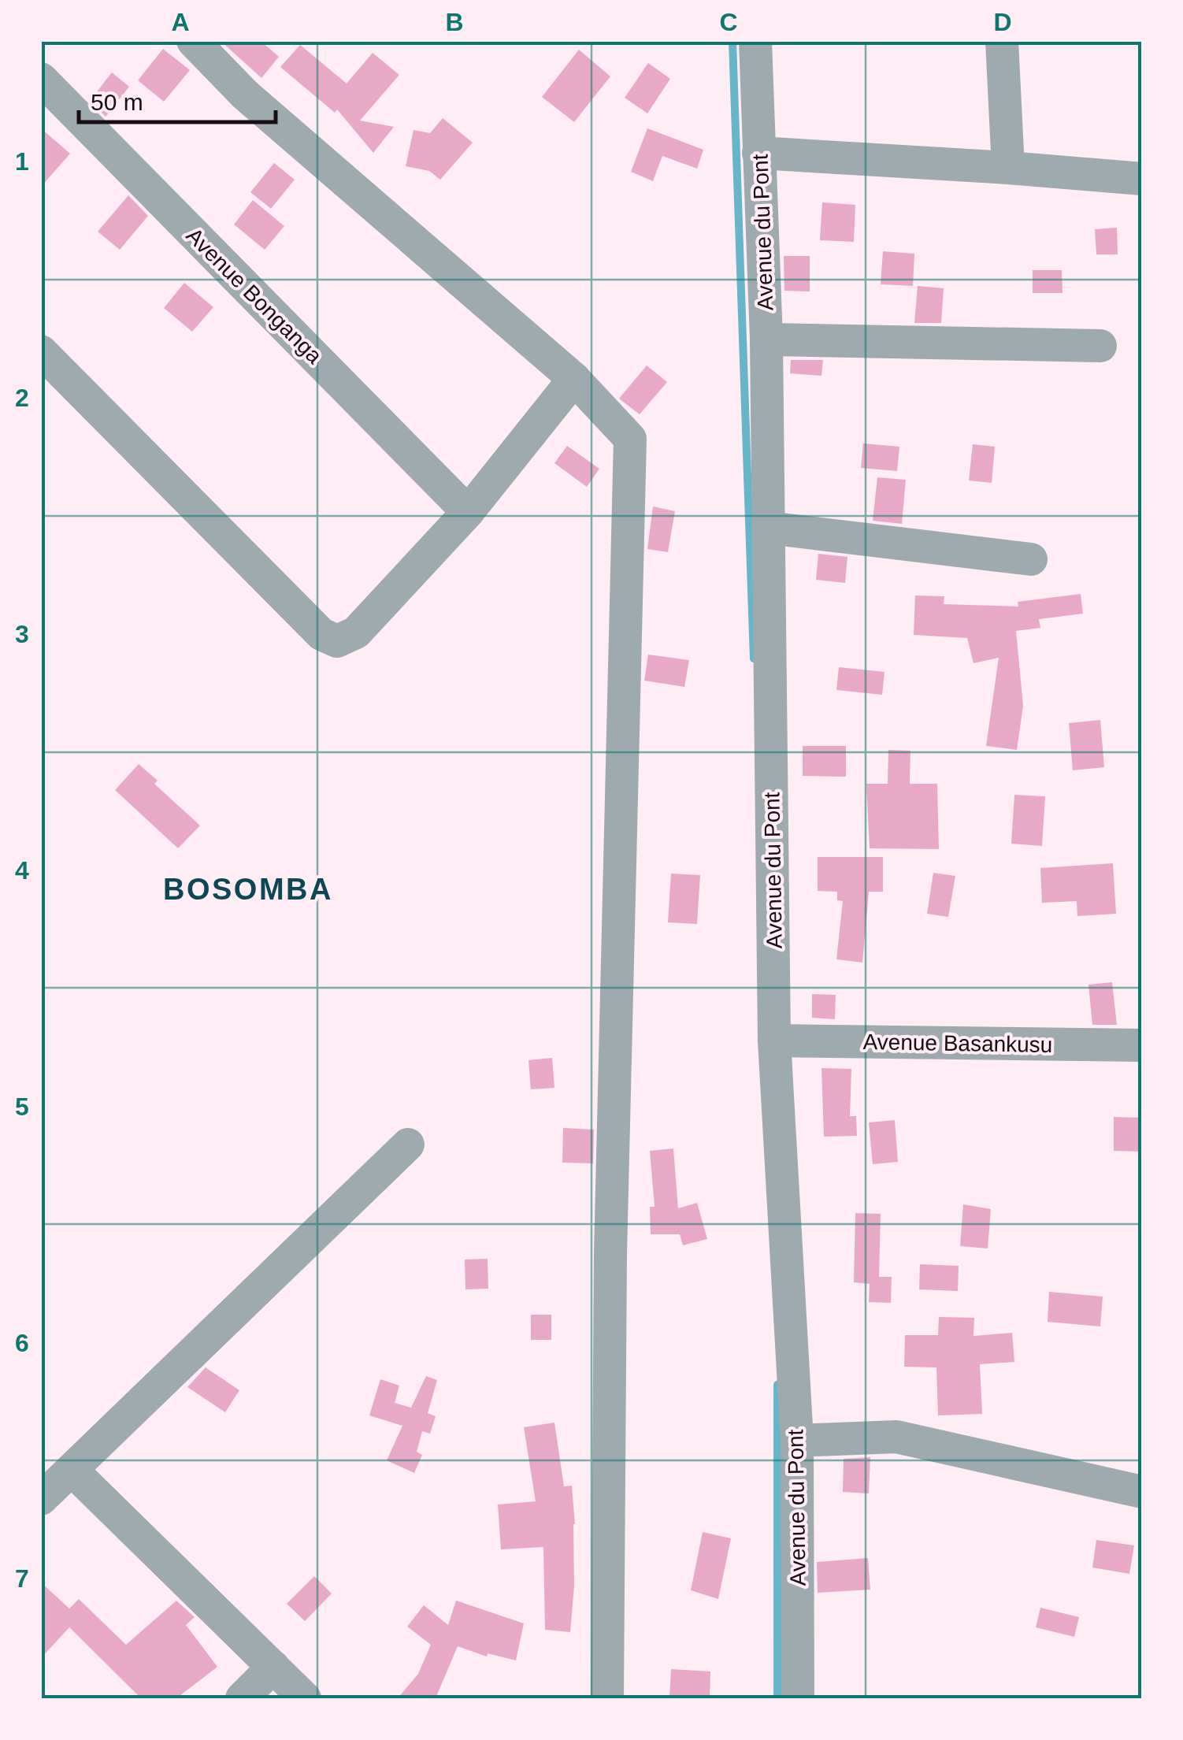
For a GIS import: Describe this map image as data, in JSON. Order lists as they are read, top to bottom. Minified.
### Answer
{"streets":{"street":["Avenue du Pont","Avenue Bonganga","Avenue Basankusu"]},"crossings":[["Avenue du Pont","Avenue Basankusu"]],"districts":["BOSOMBA"],"scale_bar":"50 m","grid":{"columns":["A","B","C","D"],"rows":["1","2","3","4","5","6","7"]}}
